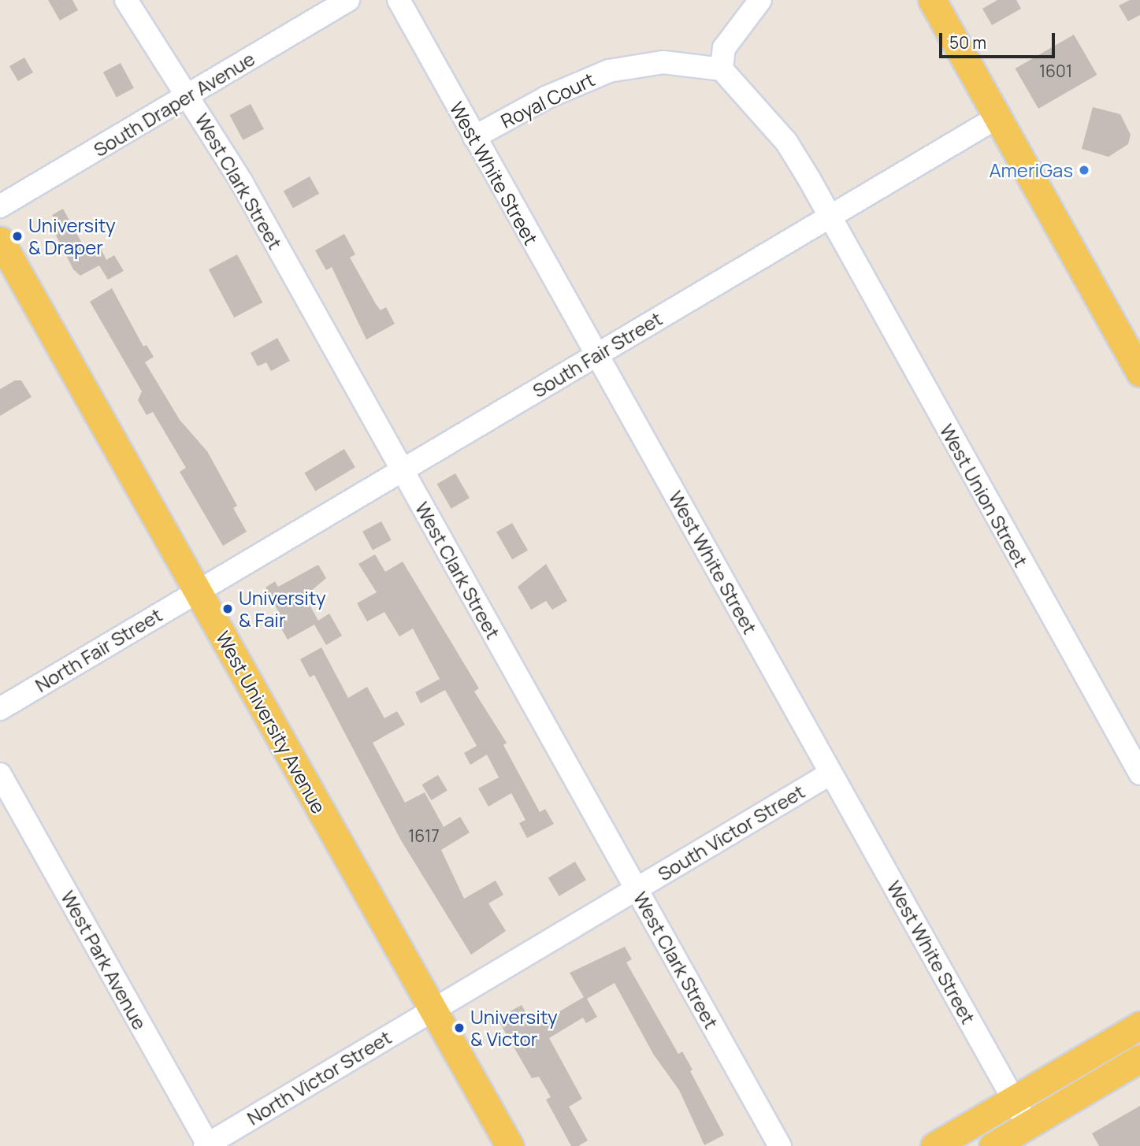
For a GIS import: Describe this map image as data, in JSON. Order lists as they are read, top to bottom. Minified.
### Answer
{"streets":{"main road":["West University Avenue"],"street":["Royal Court","South Draper Avenue","West White Street","West Clark Street","South Fair Street","West Union Street","North Fair Street","South Victor Street","West Park Avenue","North Victor Street"]},"crossings":[["Royal Court","West White Street"],["South Draper Avenue","West Clark Street"],["West White Street","South Fair Street"],["West White Street","South Victor Street"],["West Clark Street","South Fair Street"],["West Clark Street","South Victor Street"],["South Fair Street","West Union Street"],["South Fair Street","North Fair Street"],["South Fair Street","West University Avenue"],["North Fair Street","West University Avenue"],["West University Avenue","South Victor Street"],["West University Avenue","North Victor Street"],["South Victor Street","North Victor Street"],["West Park Avenue","North Victor Street"]],"places":["AmeriGas","University & Draper","University & Fair","University & Victor"],"house_numbers":["1601","1617"],"scale_bar":"50 m"}
